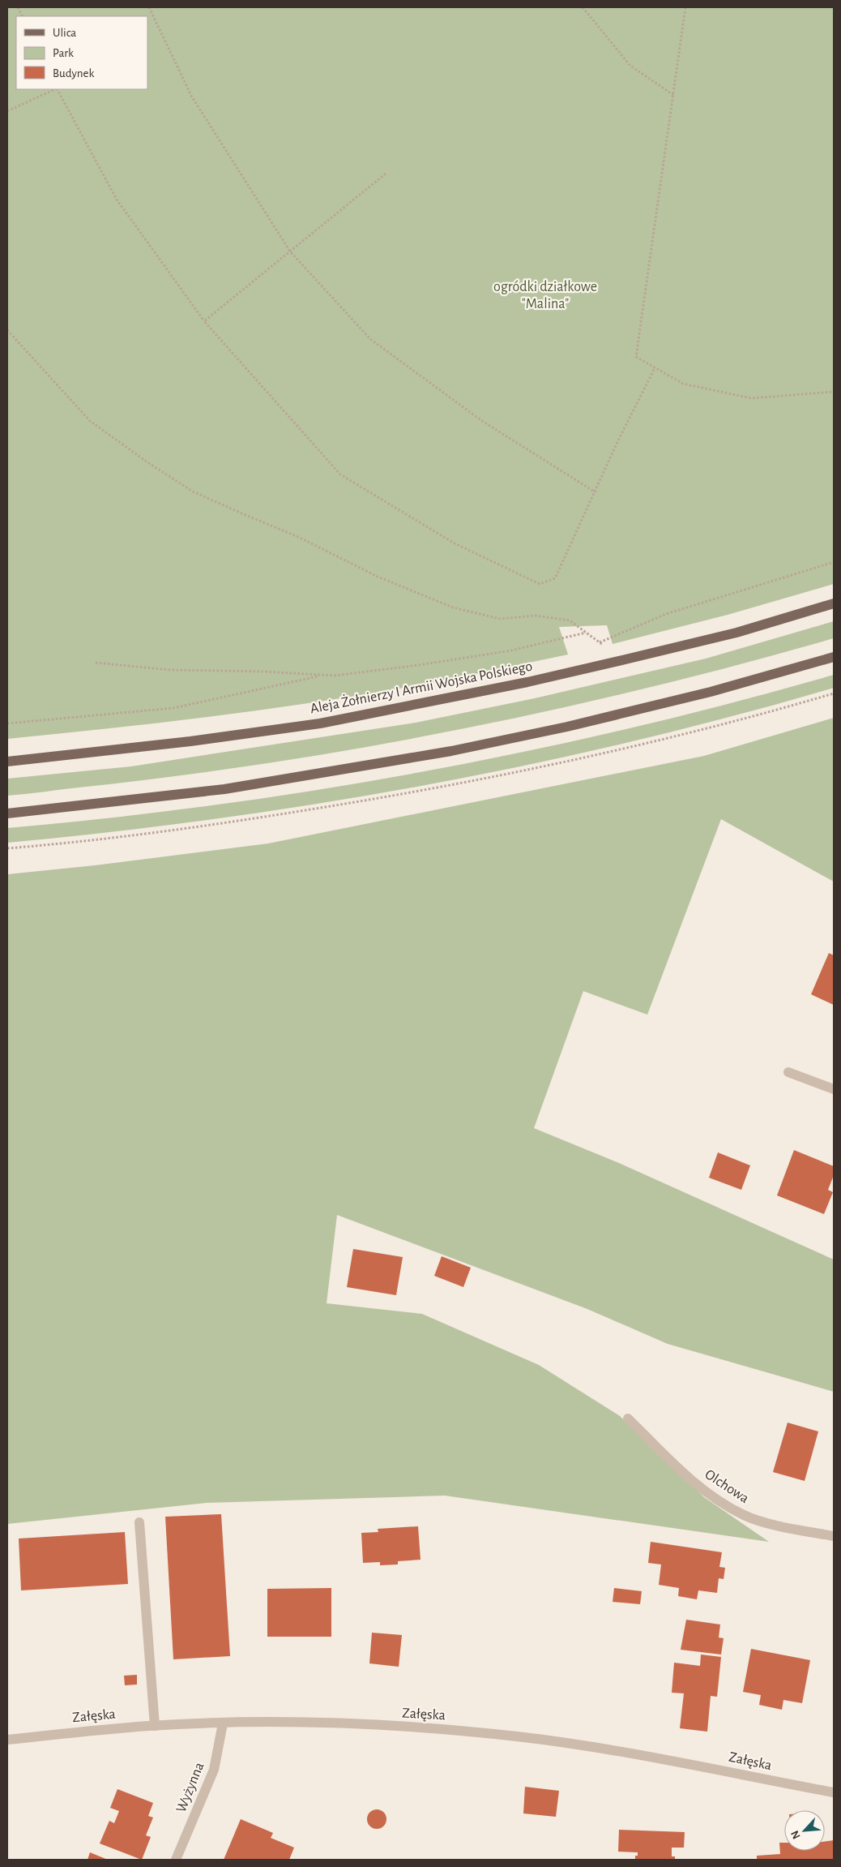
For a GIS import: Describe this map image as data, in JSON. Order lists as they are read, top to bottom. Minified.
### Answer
{"streets":{"main road":["Aleja Żołnierzy I Armii Wojska Polskiego"],"street":["Olchowa","Załęska","Wyżynna"]},"crossings":[["Załęska","Wyżynna"]],"parks":["ogródki działkowe \"Malina\""],"legend":["Ulica","Park","Budynek"],"north":"bottom left"}
